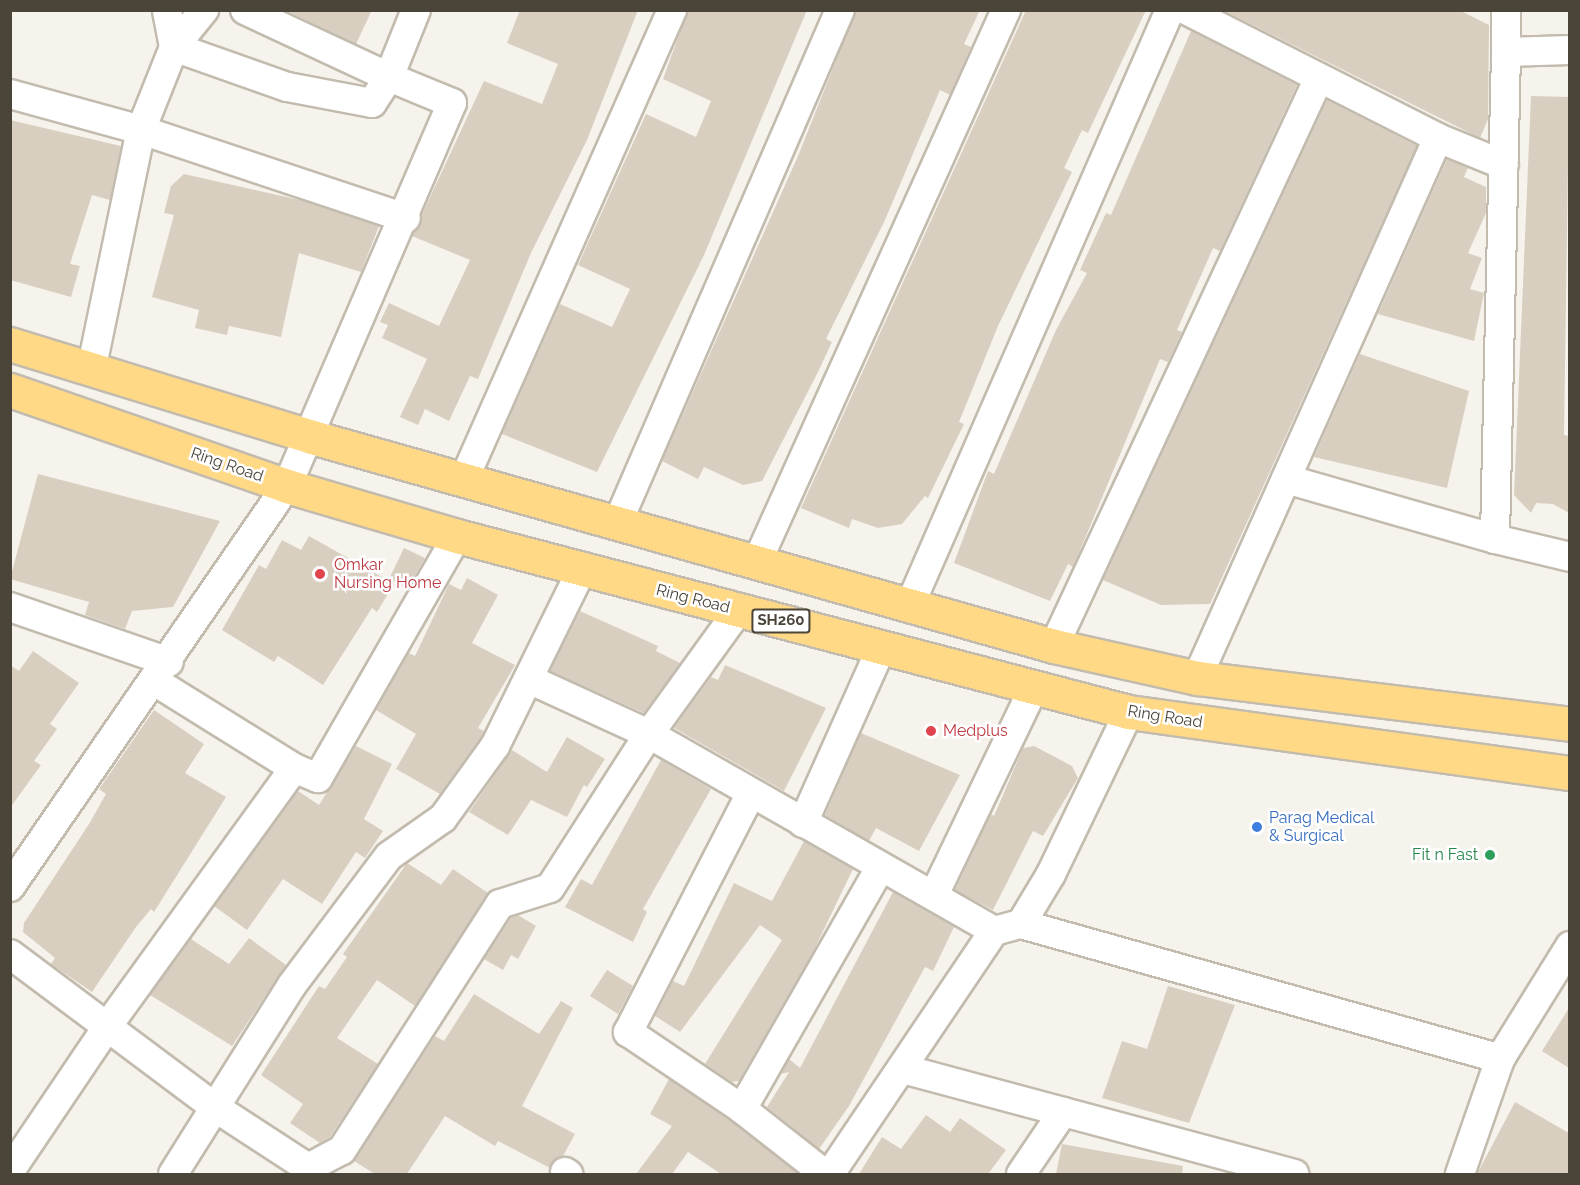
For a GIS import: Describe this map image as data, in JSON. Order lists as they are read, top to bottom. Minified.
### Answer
{"streets":{"highway":["Ring Road","SH260"]},"places":["Omkar Nursing Home","Medplus","Parag Medical & Surgical","Fit n Fast"]}
